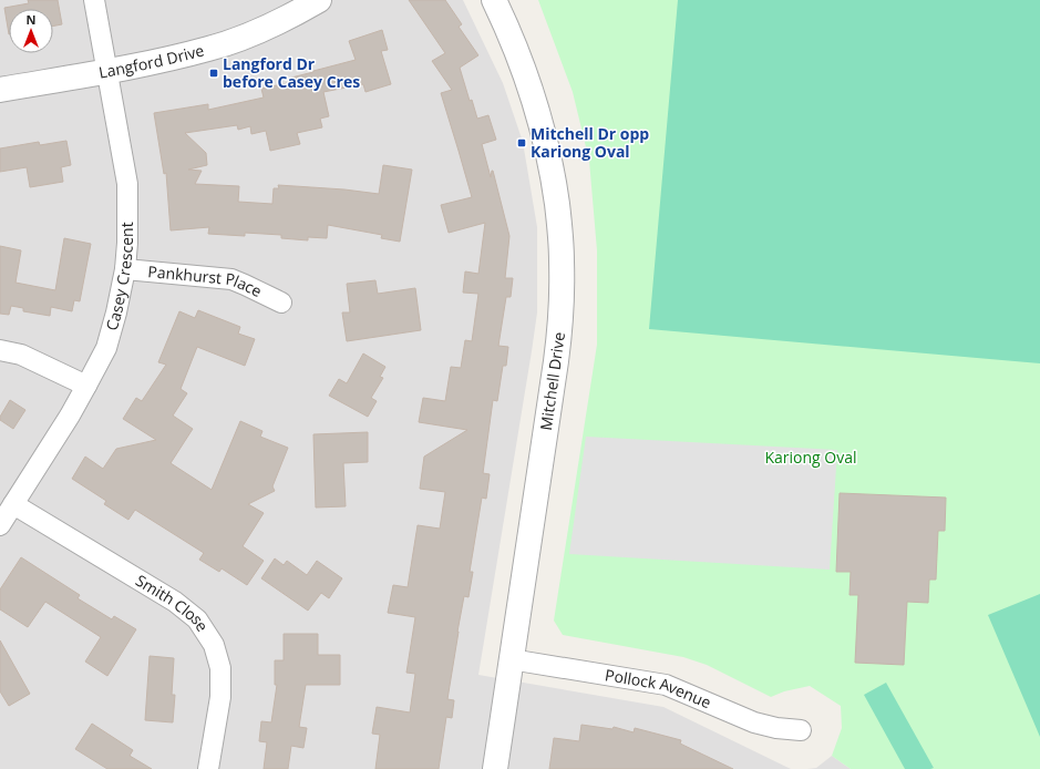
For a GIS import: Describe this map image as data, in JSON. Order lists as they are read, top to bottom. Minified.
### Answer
{"streets":{"street":["Langford Drive","Casey Crescent","Pankhurst Place","Mitchell Drive","Smith Close","Pollock Avenue"]},"crossings":[["Langford Drive","Casey Crescent"],["Casey Crescent","Pankhurst Place"],["Casey Crescent","Smith Close"],["Mitchell Drive","Pollock Avenue"]],"parks":["Kariong Oval"],"places":{"transit":["Langford Dr before Casey Cres","Mitchell Dr opp Kariong Oval"]},"north":"top"}
